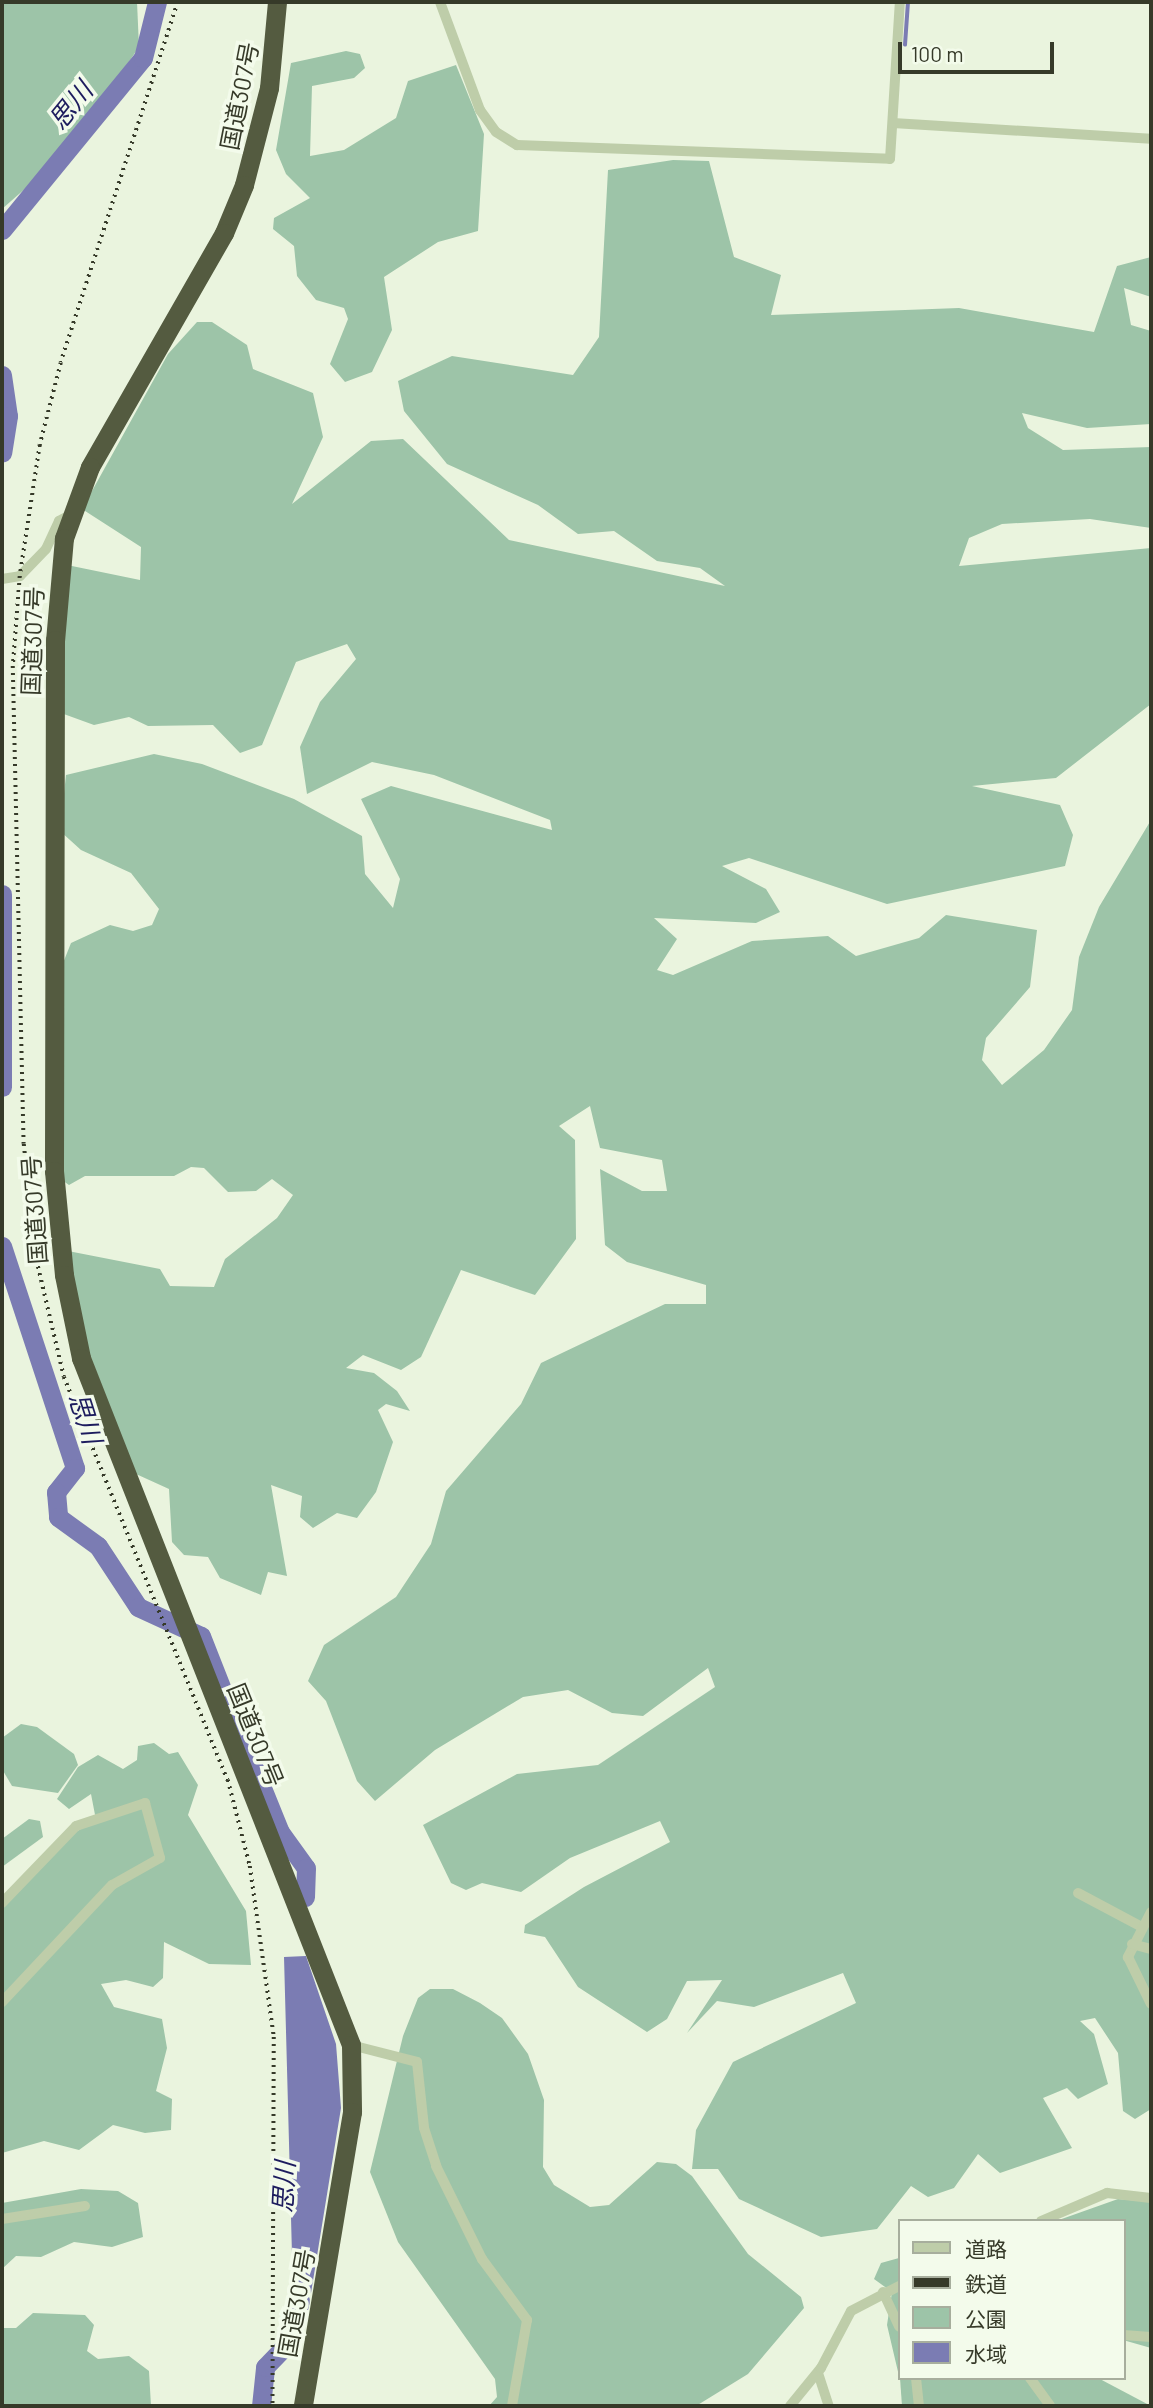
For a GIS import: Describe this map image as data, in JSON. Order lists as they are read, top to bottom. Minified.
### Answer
{"streets":{"highway":["国道307号"]},"water":["思川"],"legend":["道路","鉄道","公園","水域"],"scale_bar":"100 m"}
